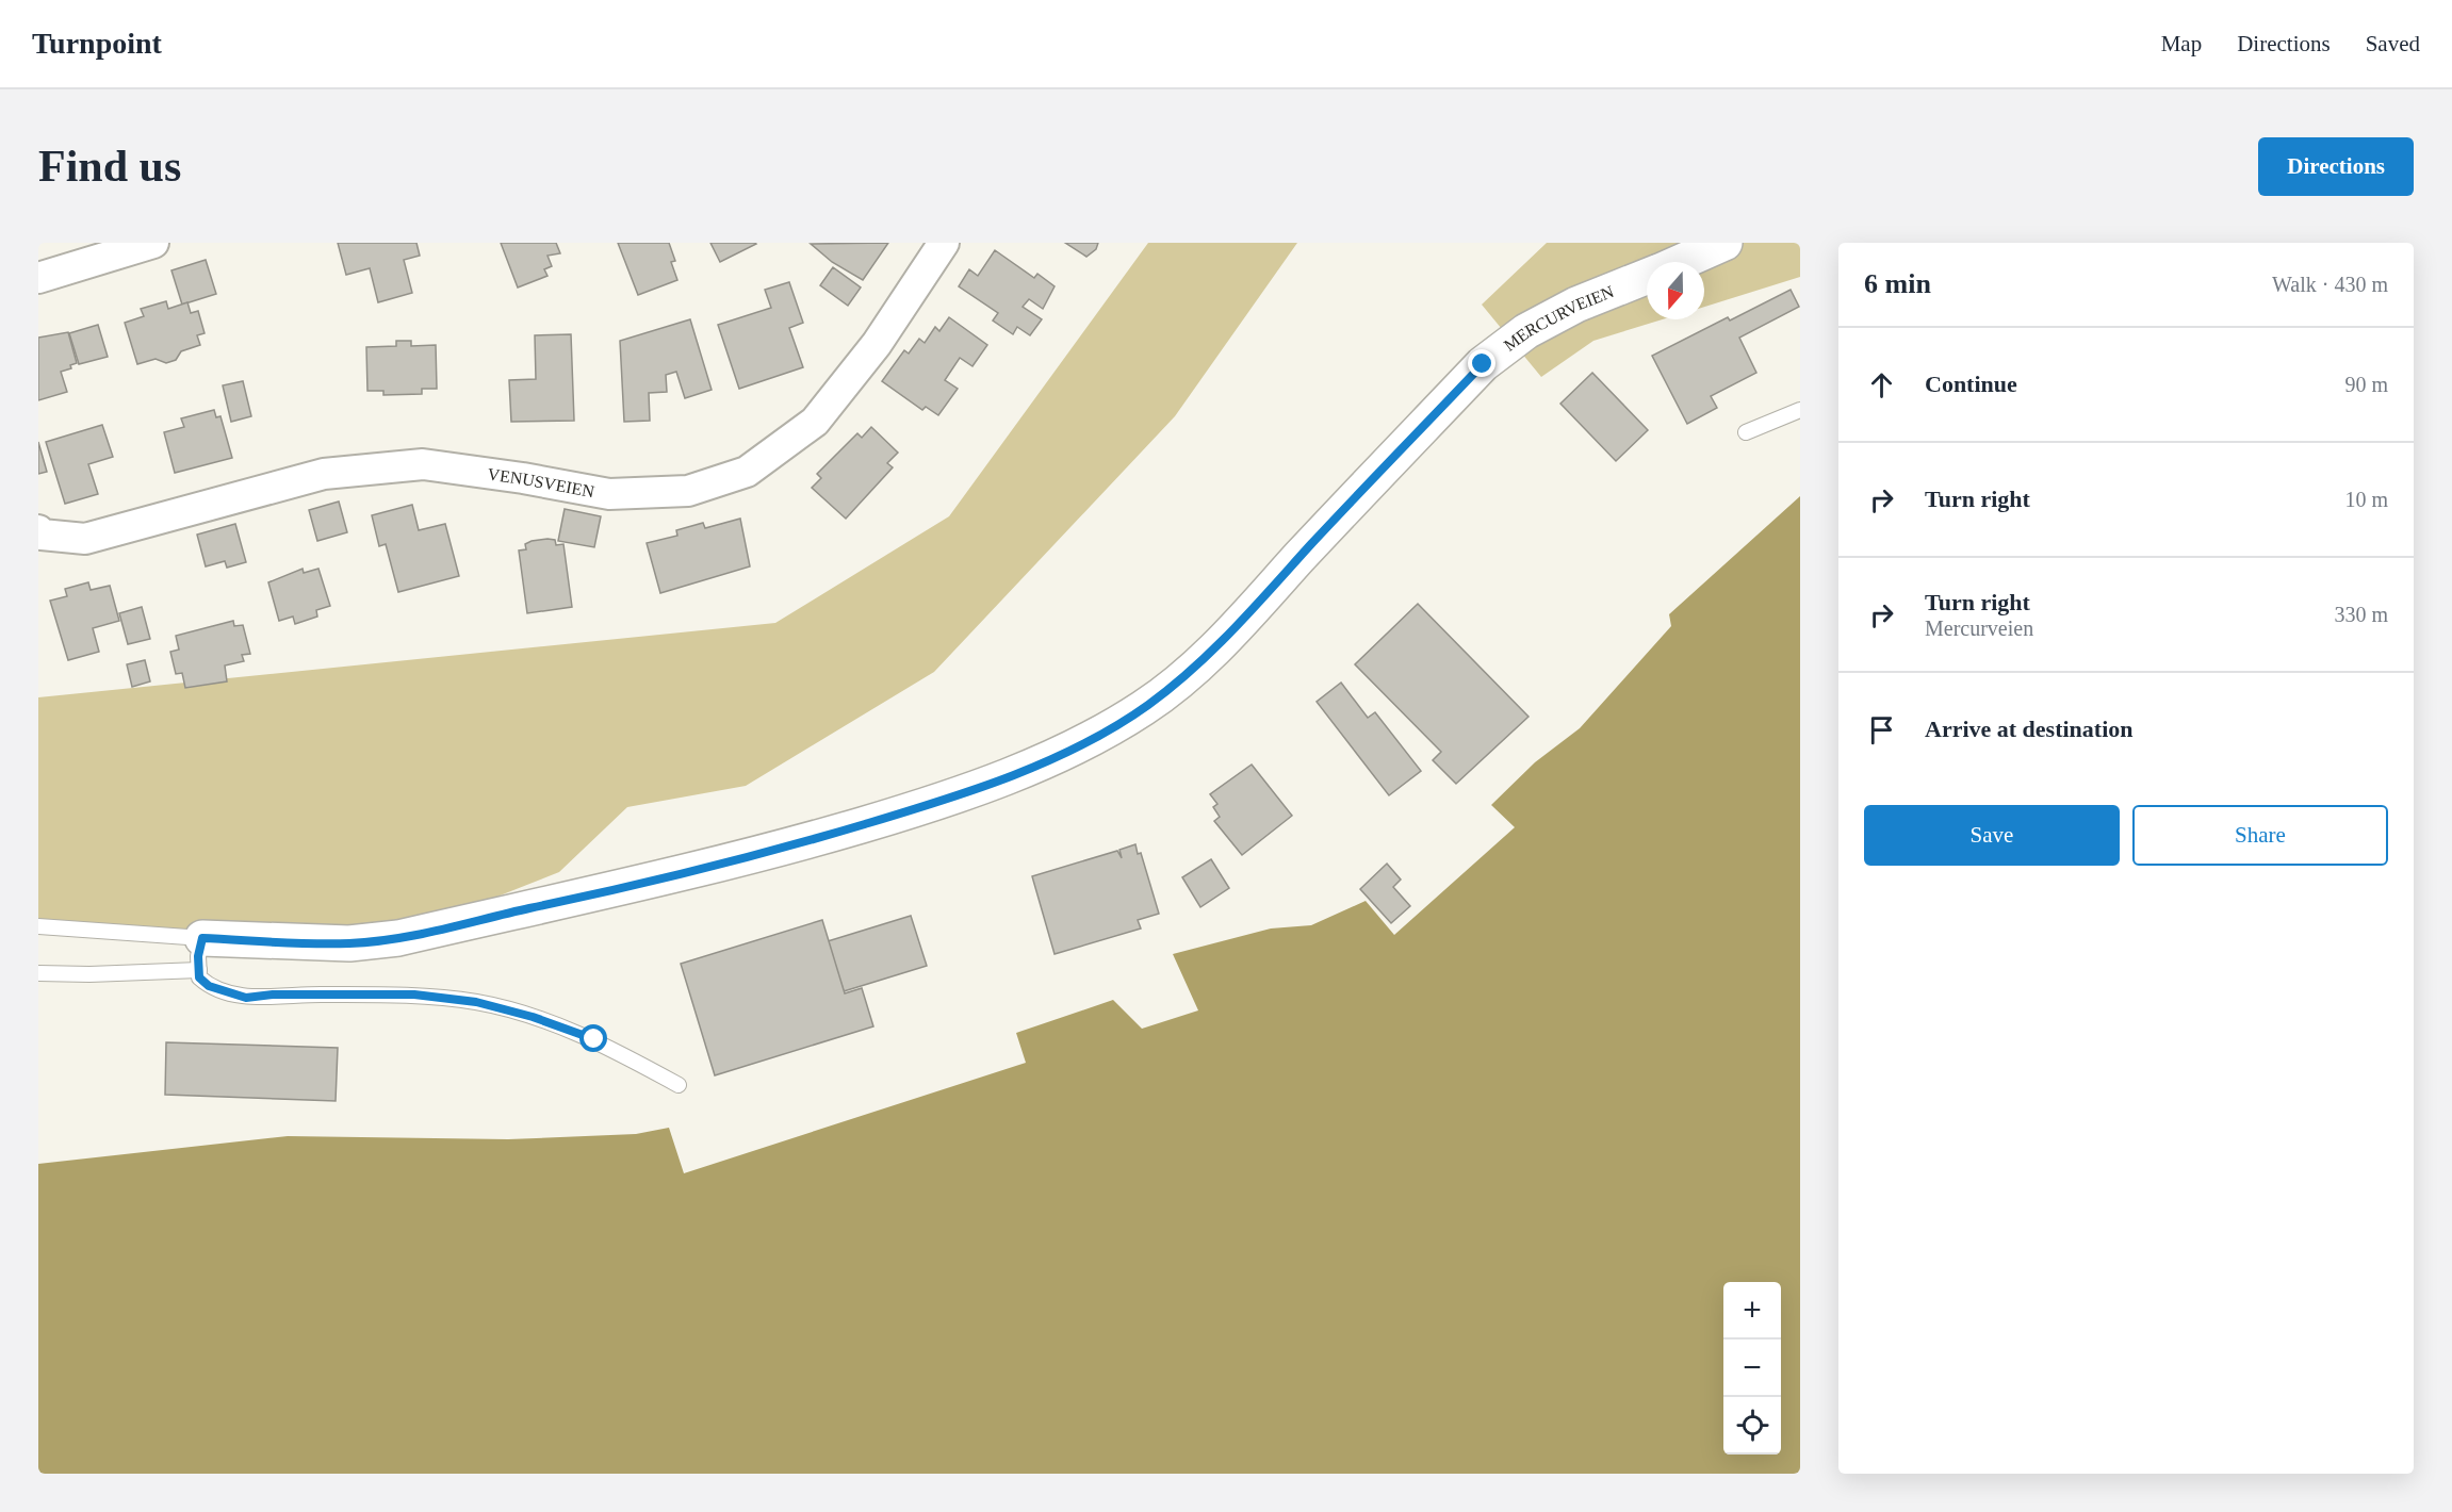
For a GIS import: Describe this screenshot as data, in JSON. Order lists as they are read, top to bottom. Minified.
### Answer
{"streets":{"main road":["MERCURVEIEN"],"street":["VENUSVEIEN"]},"north":"bottom","page":{"header":"Turnpoint","nav":["Map","Directions","Saved"],"buttons":["Directions",["Save","Share"]],"title":"Find us","heading":["6 min","Walk · 430 m"],"list":[["Continue","90 m"],["Turn right","10 m"],["Turn right","Mercurveien","330 m"],"Arrive at destination"],"map_buttons":["+","−"]}}
